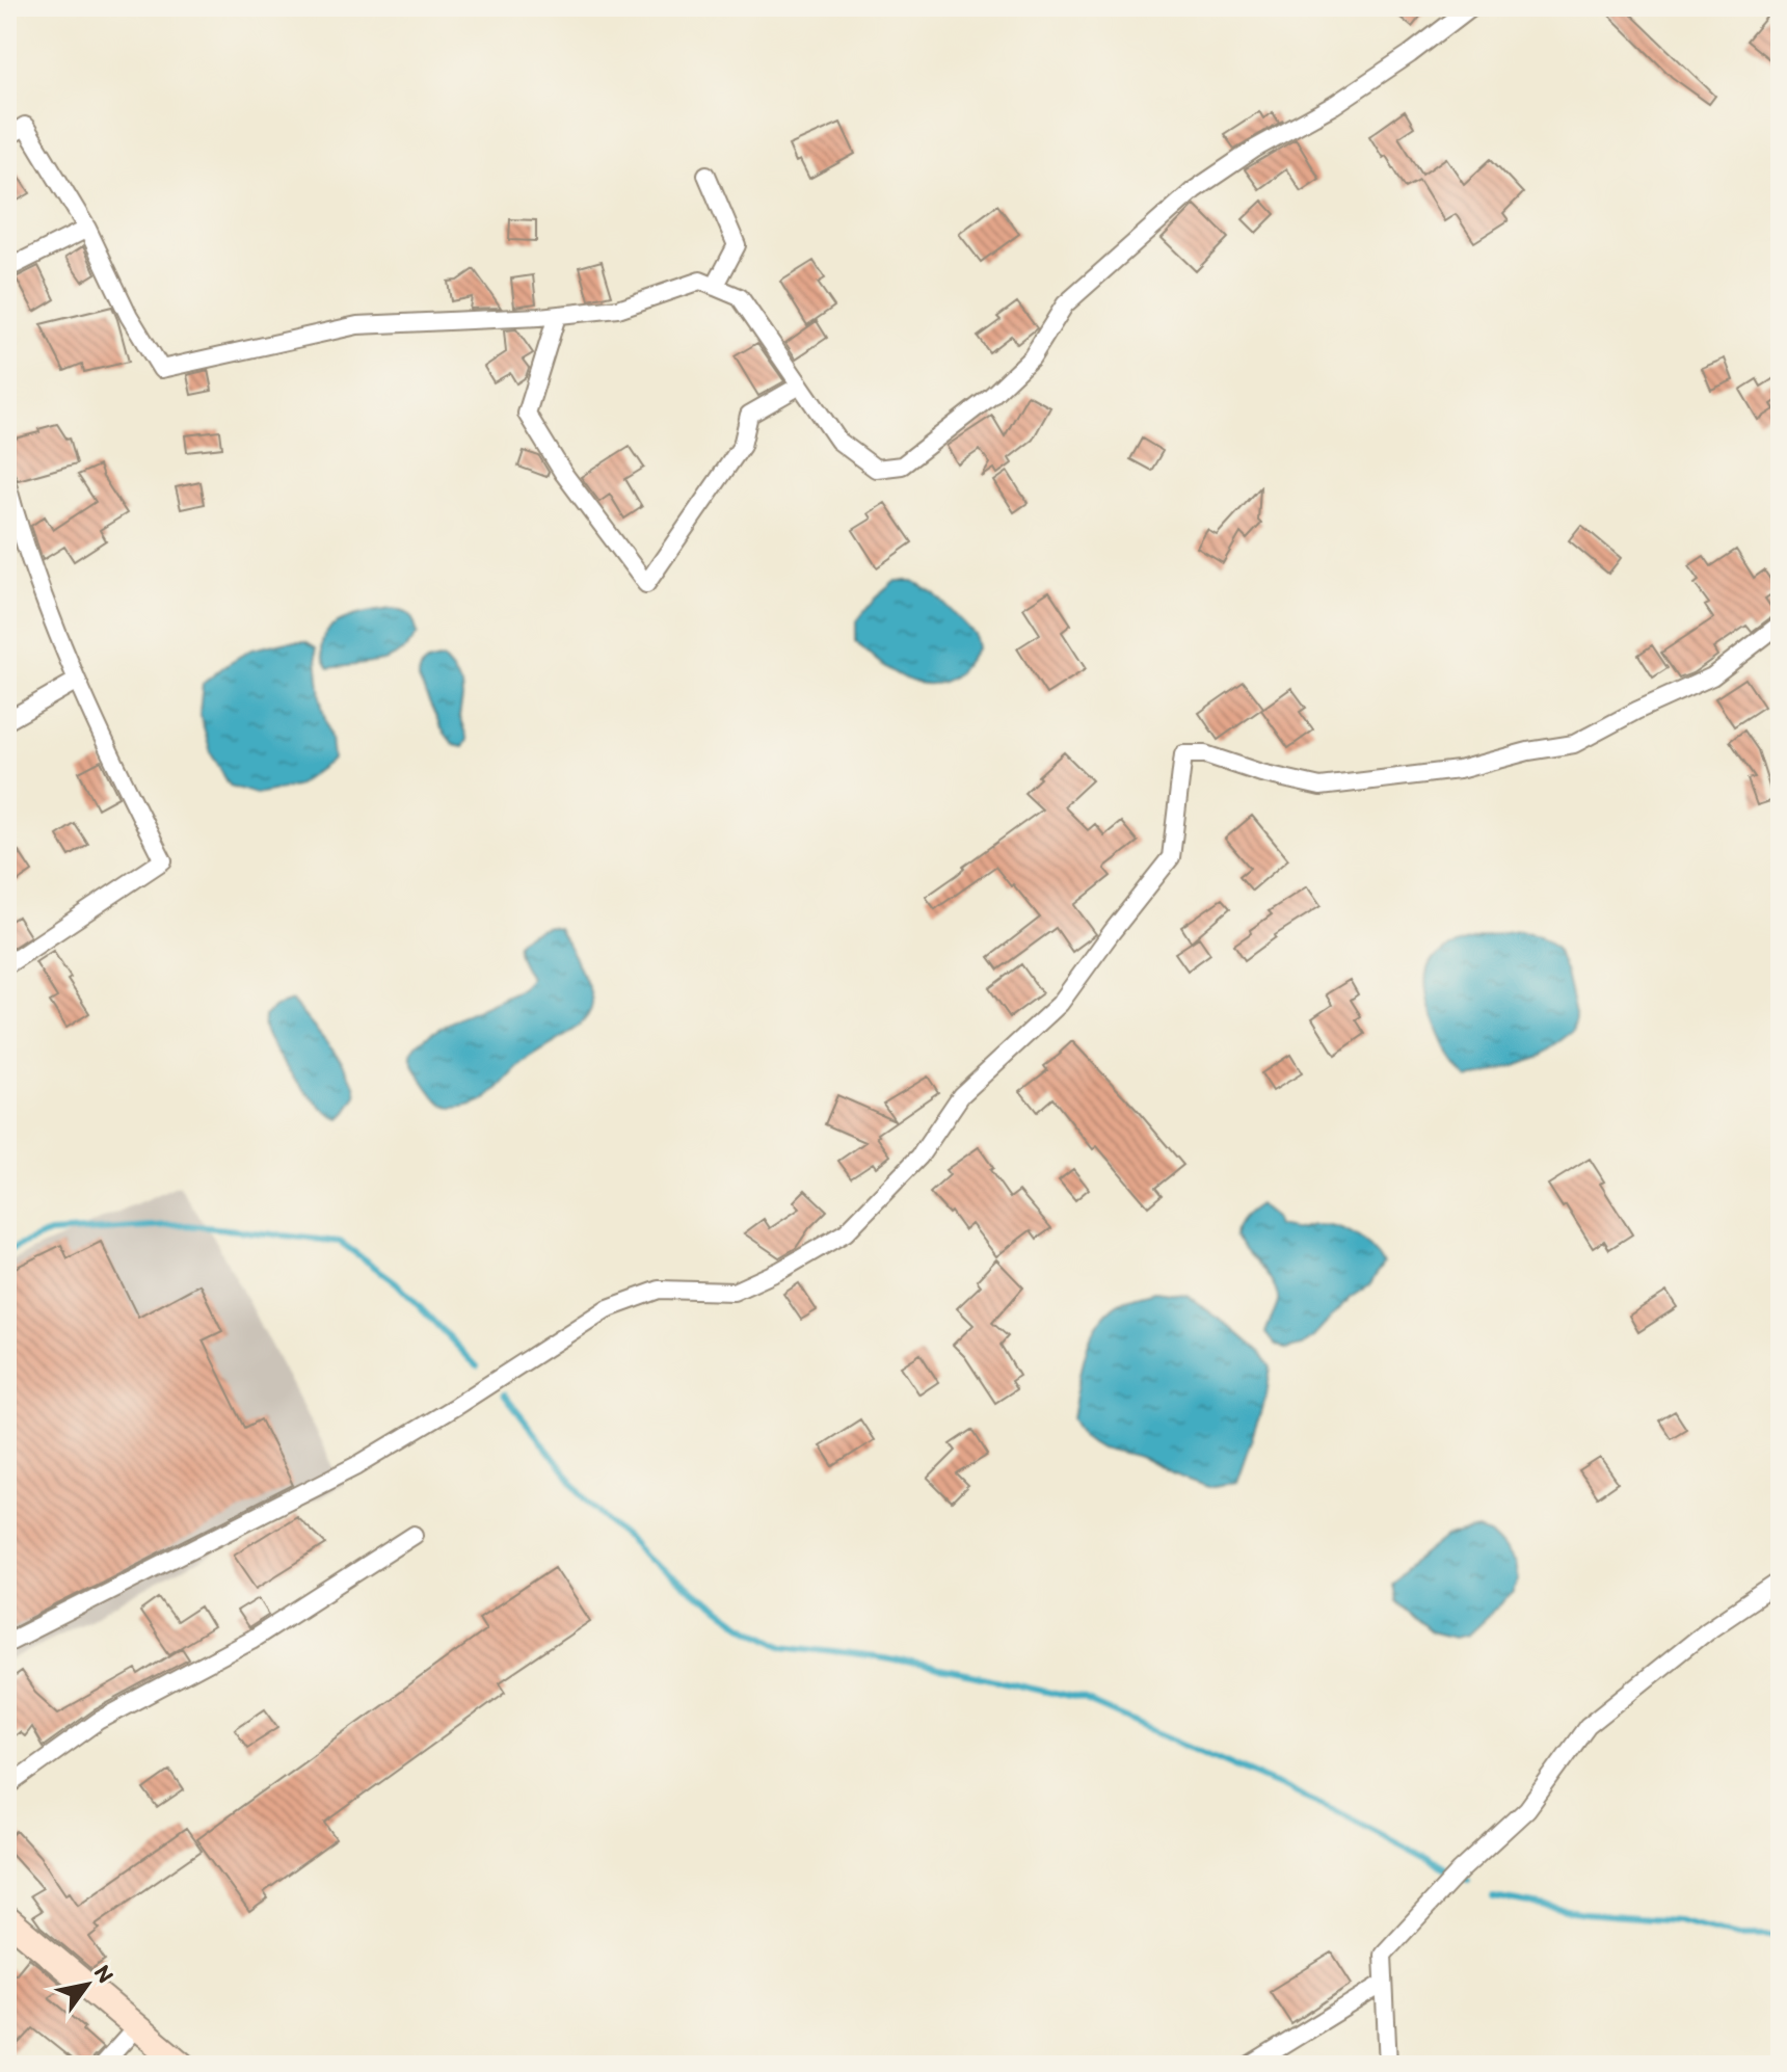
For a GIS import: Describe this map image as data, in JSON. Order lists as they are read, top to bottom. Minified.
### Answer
{"north":"top right"}
